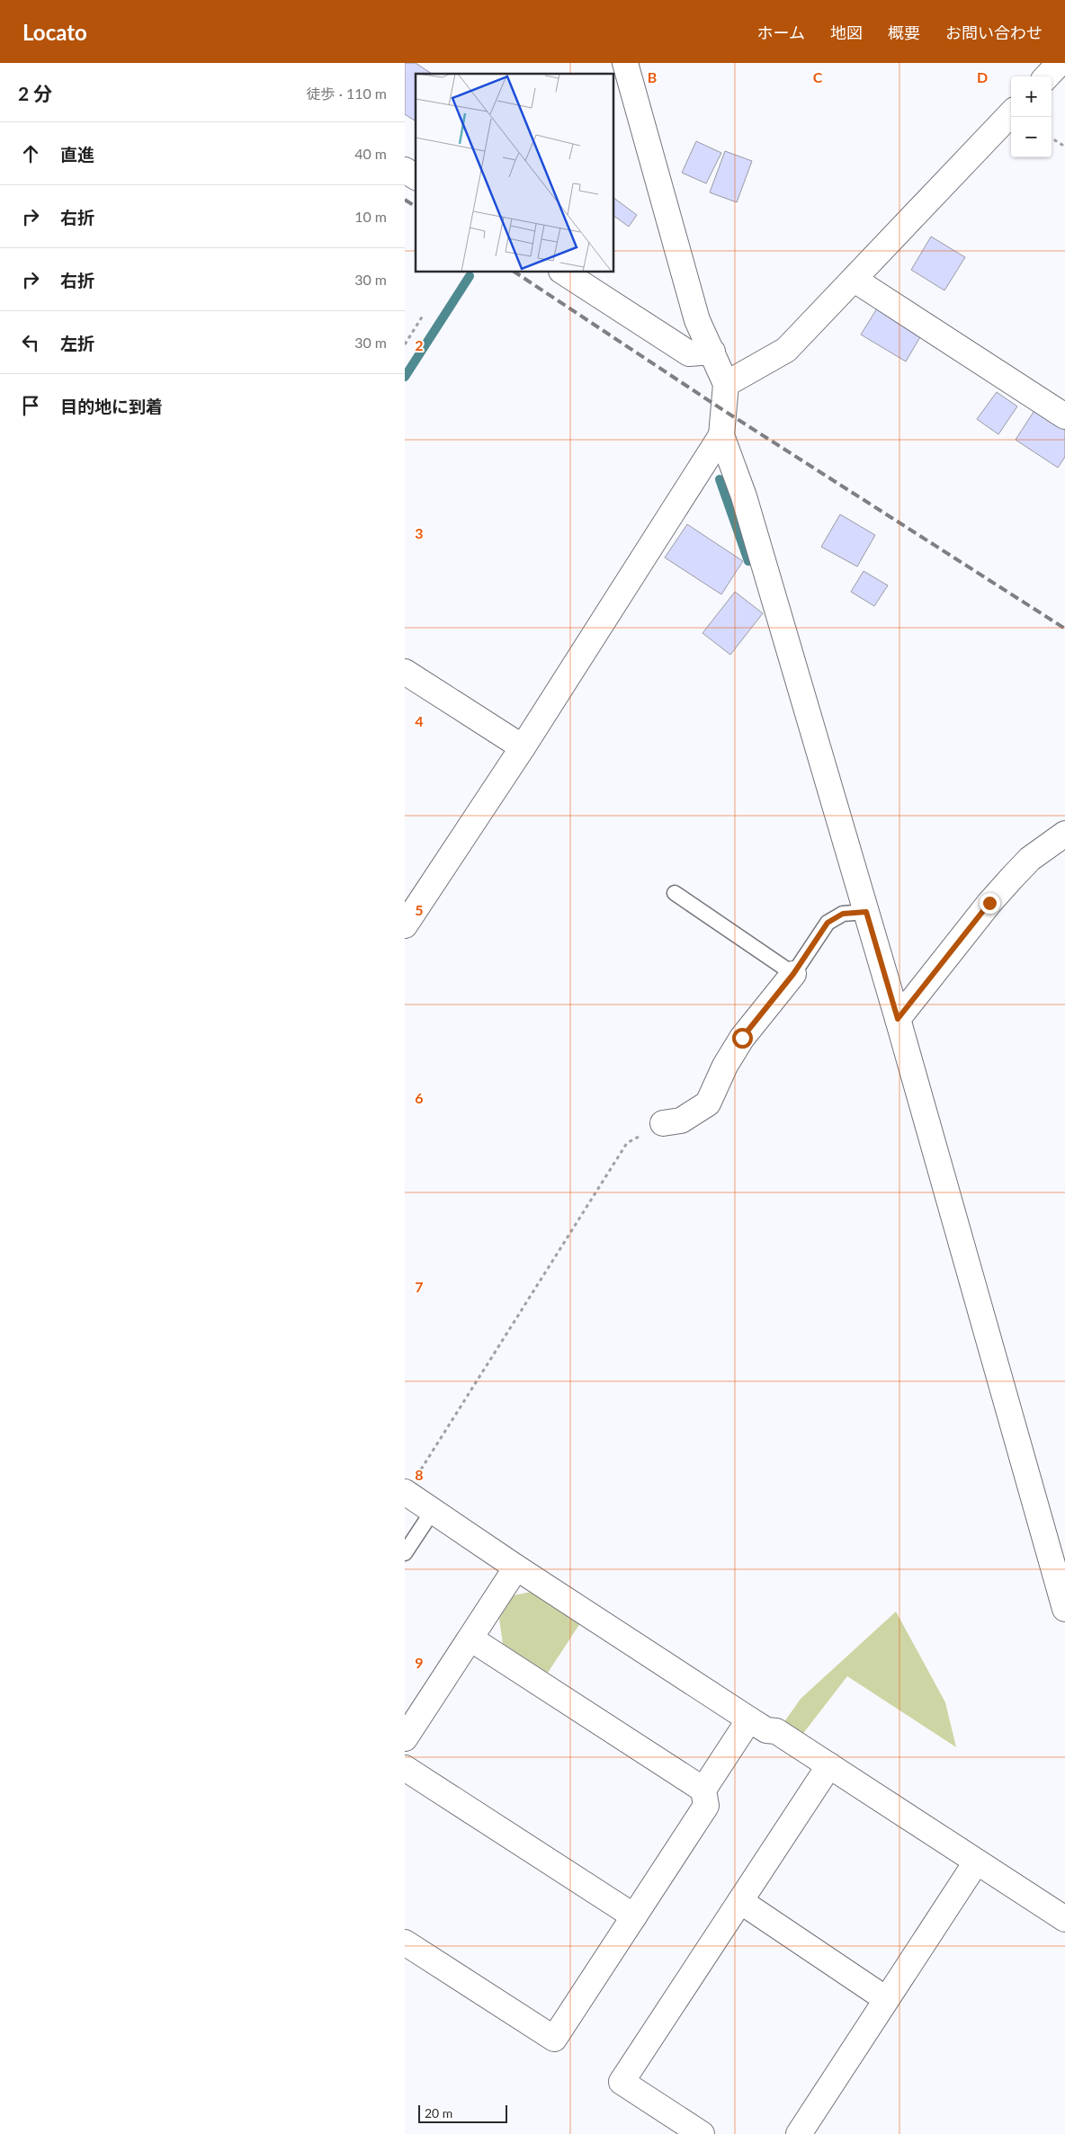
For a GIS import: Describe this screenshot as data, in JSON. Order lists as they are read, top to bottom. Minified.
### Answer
{"scale_bar":"20 m","page":{"header":"Locato","nav":["ホーム","地図","概要","お問い合わせ"],"heading":["2 分","徒歩 · 110 m"],"map_buttons":["+","−"],"list":[["直進","40 m"],["右折","10 m"],["右折","30 m"],["左折","30 m"],"目的地に到着"],"scale":"20 m"},"grid":{"columns":["B","C","D"],"rows":["2","3","4","5","6","7","8","9"]}}
